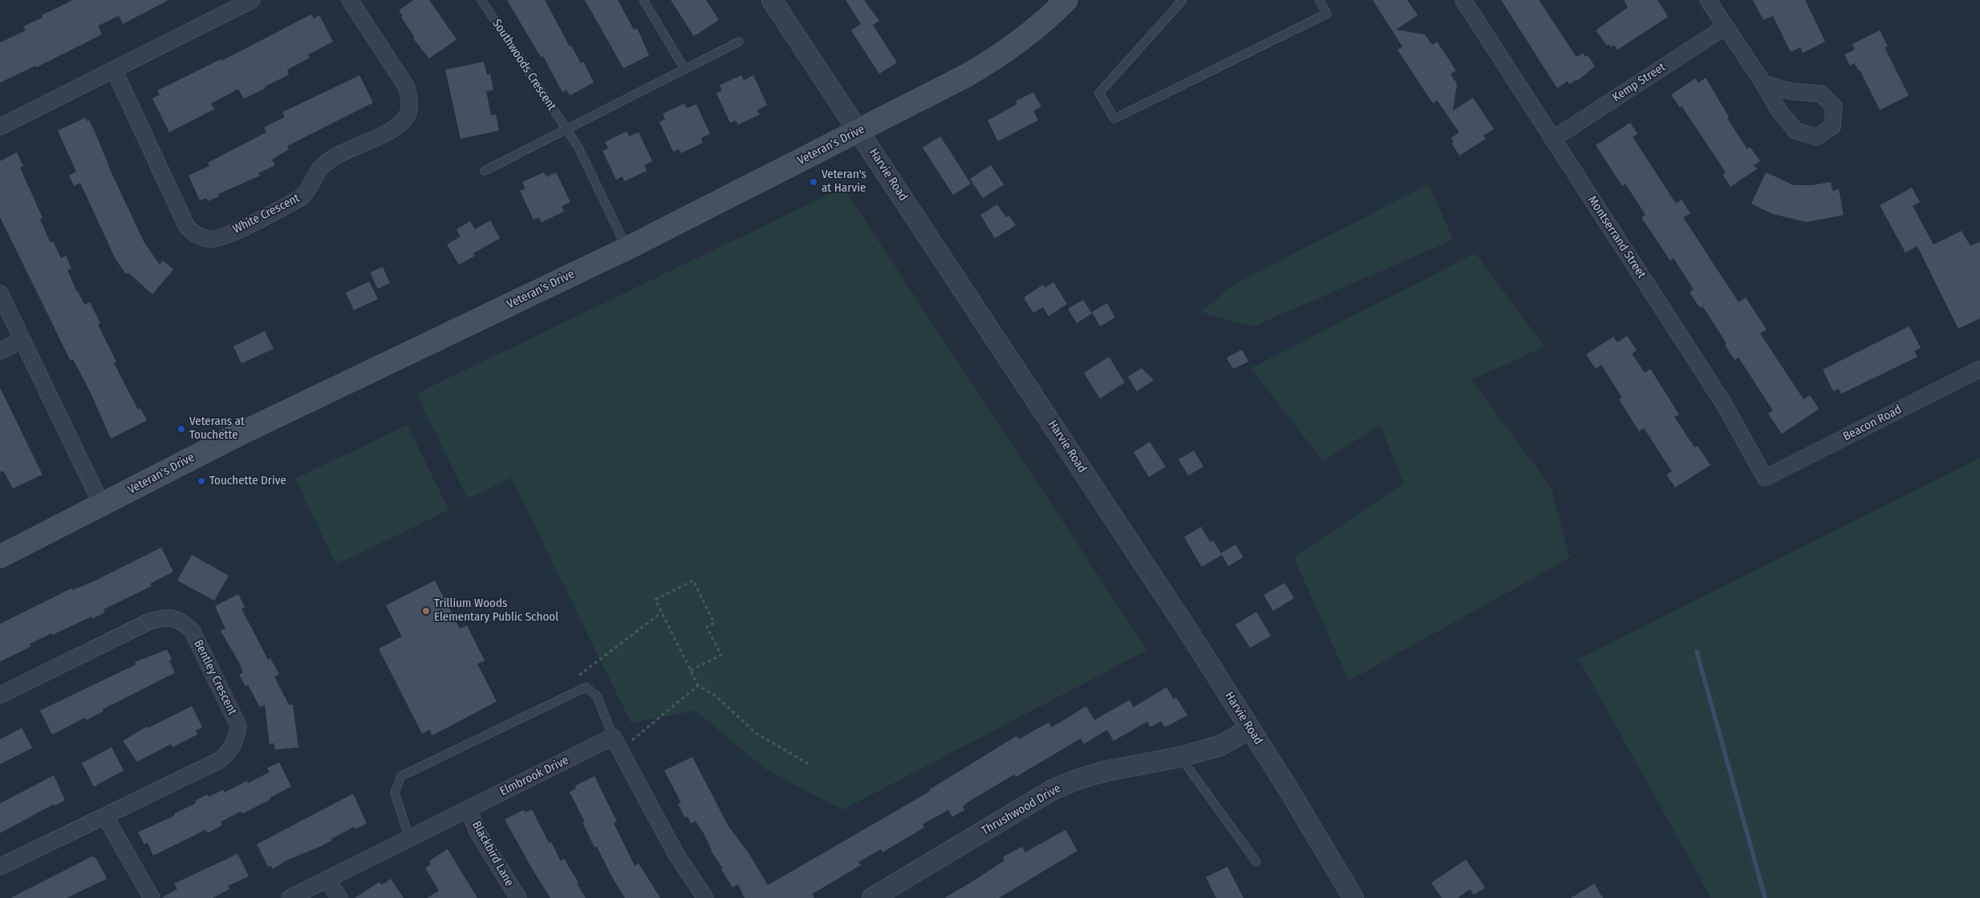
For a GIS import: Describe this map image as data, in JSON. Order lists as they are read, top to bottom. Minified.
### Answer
{"streets":{"main road":["Veteran's Drive"],"street":["Kemp Street","Harvie Road","White Crescent","Montserrand Street","Beacon Road","Bentley Crescent","Elmbrook Drive","Thrushwood Drive","Blackbird Lane"],"lane":["Southwoods Crescent"]},"crossings":[["Southwoods Crescent","Veteran's Drive"],["Kemp Street","Montserrand Street"],["Veteran's Drive","Harvie Road"],["Harvie Road","Thrushwood Drive"],["Montserrand Street","Beacon Road"],["Elmbrook Drive","Blackbird Lane"]],"places":["Veteran's at Harvie","Veterans at Touchette","Touchette Drive","Trillium Woods Elementary Public School"]}
